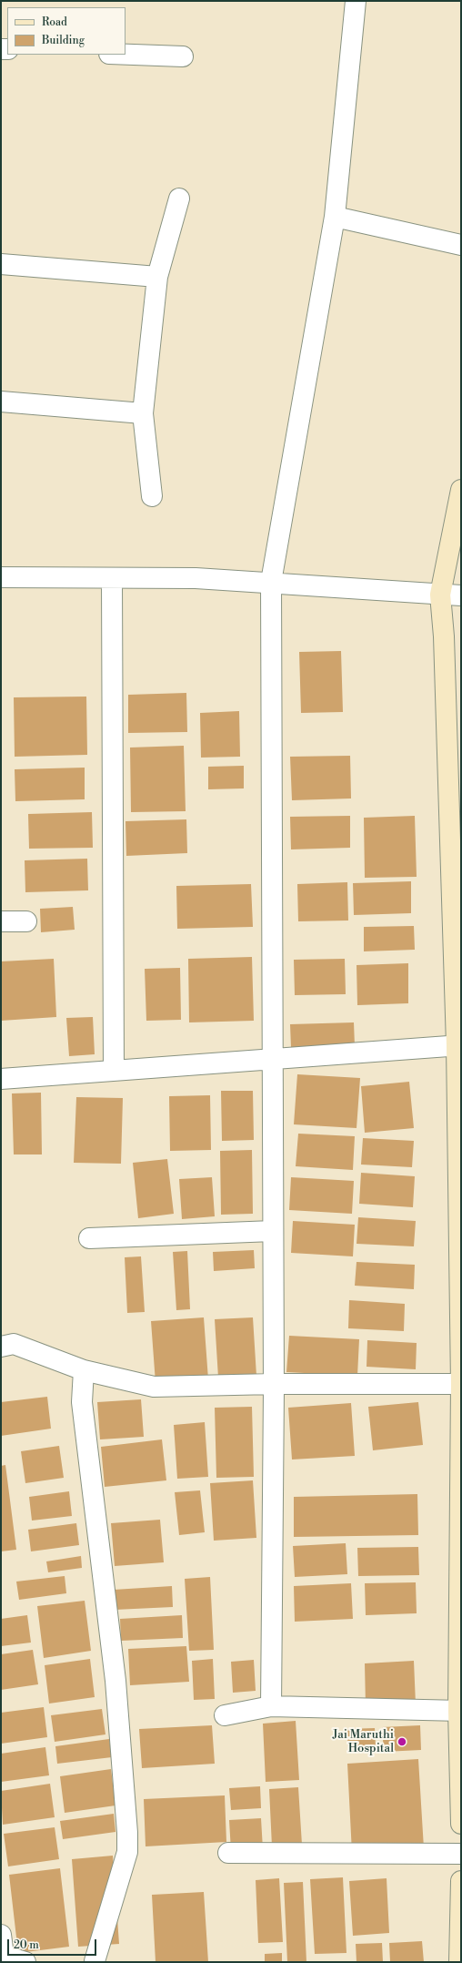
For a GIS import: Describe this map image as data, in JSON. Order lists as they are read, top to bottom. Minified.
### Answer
{"places":["Jai Maruthi Hospital"],"legend":["Road","Building"],"scale_bar":"20 m"}
